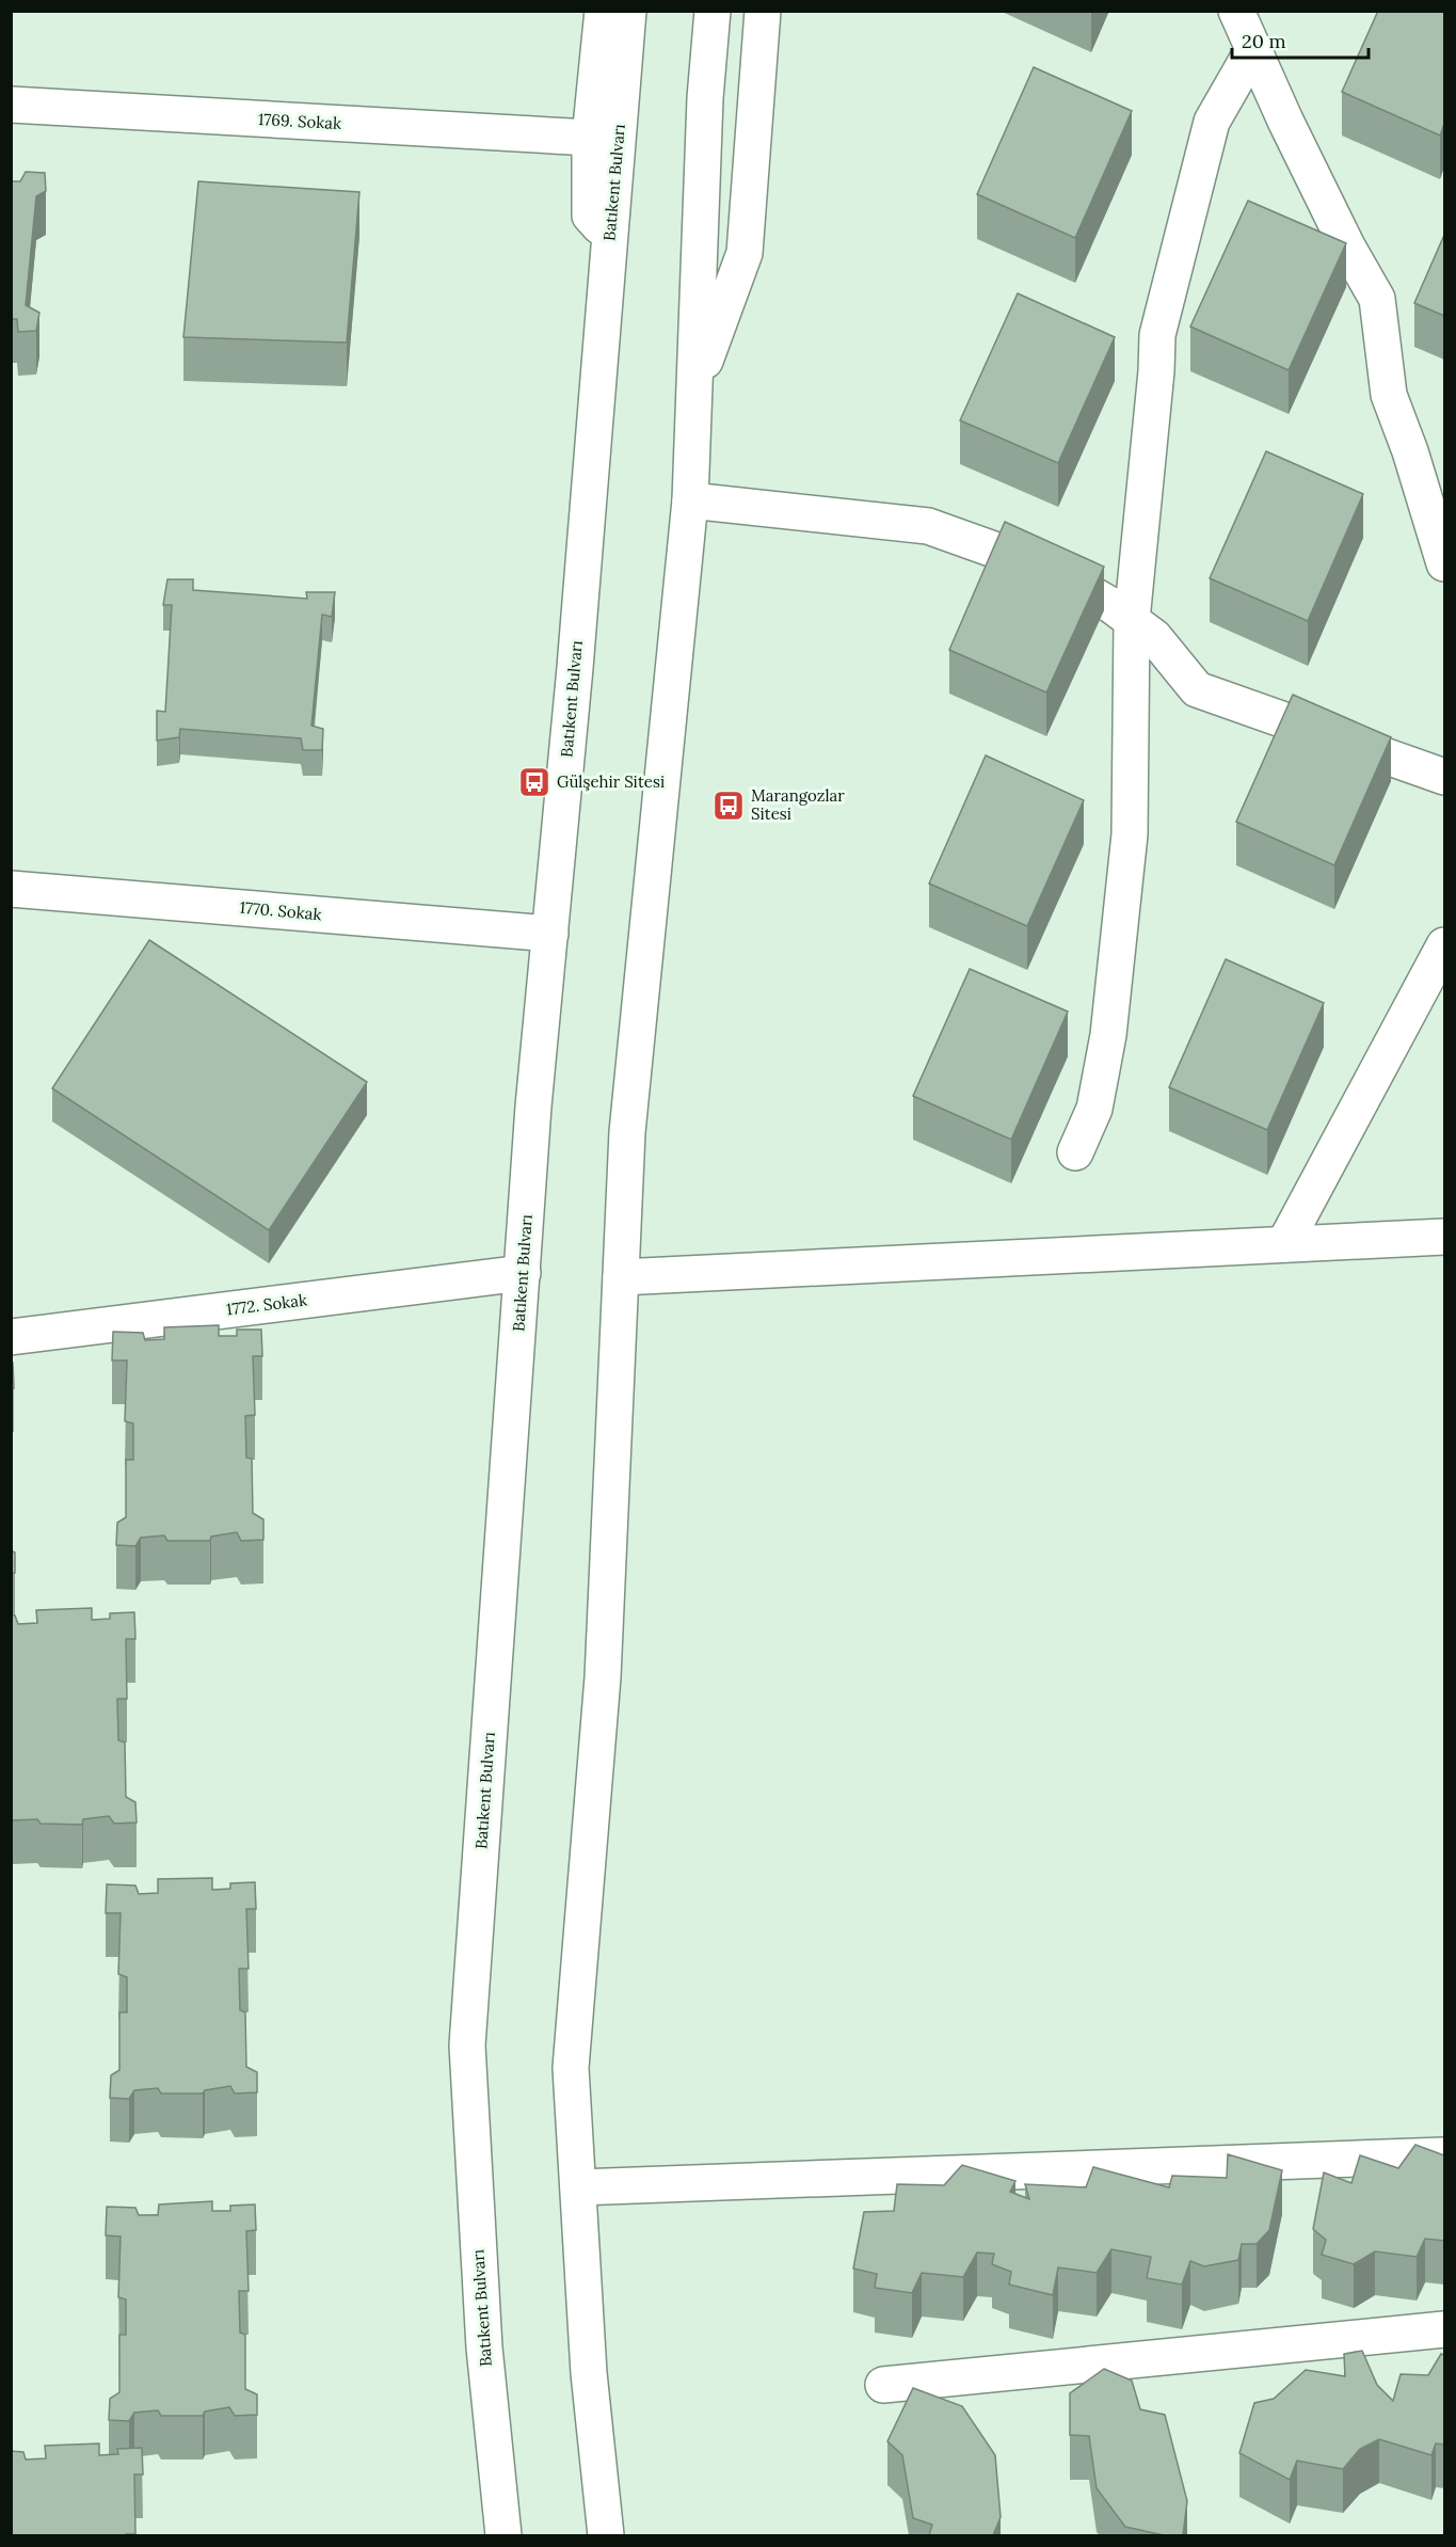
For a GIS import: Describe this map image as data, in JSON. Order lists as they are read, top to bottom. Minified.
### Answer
{"streets":{"main road":["1769. Sokak","Batıkent Bulvarı","1770. Sokak","1772. Sokak"]},"crossings":[["Batıkent Bulvarı","1770. Sokak"],["Batıkent Bulvarı","1772. Sokak"]],"places":{"bus stop":["Gülşehir Sitesi","Marangozlar Sitesi"]},"scale_bar":"20 m"}
